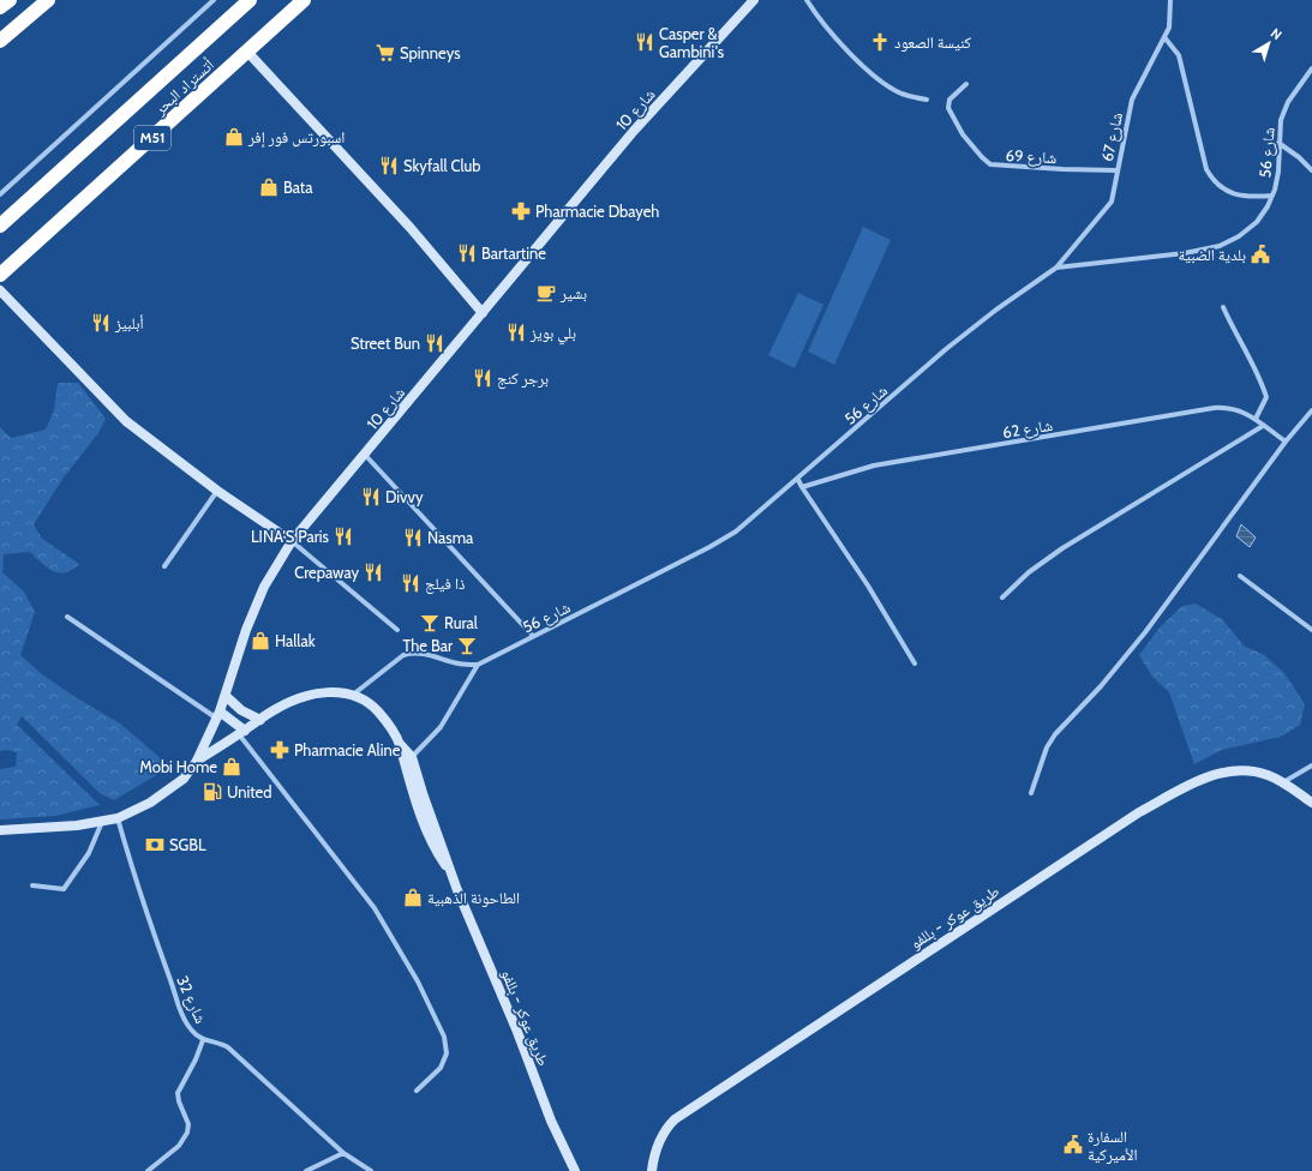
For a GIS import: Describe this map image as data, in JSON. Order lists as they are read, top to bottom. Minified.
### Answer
{"streets":{"highway":["أتستراد البحر","M51"],"street":["شارع 10","شارع 67","شارع 56","شارع 69","شارع 62","طريق عوكر - بللفو","شارع 32"]},"crossings":[["شارع 67","شارع 56"],["شارع 67","شارع 69"]],"places":{"restaurant":["Casper & Gambini's","Skyfall Club","Bartartine","أبلبيز","بلي بويز","Street Bun","برجر كنج","Divvy","LINA'S Paris","Nasma","Crepaway","ذا فيلج"],"church":["كنيسة الصعود"],"supermarket":["Spinneys"],"shop":["اسبورتس فور إفر","Bata","Hallak","Mobi Home","الطاحونة الذهبية"],"pharmacy":["Pharmacie Dbayeh","Pharmacie Aline"],"public building":["بلدية الضبية","السفارة الأميركية"],"cafe":["بشير"],"bar":["Rural","The Bar"],"fuel station":["United"],"bank":["SGBL"]},"north":"top right"}
